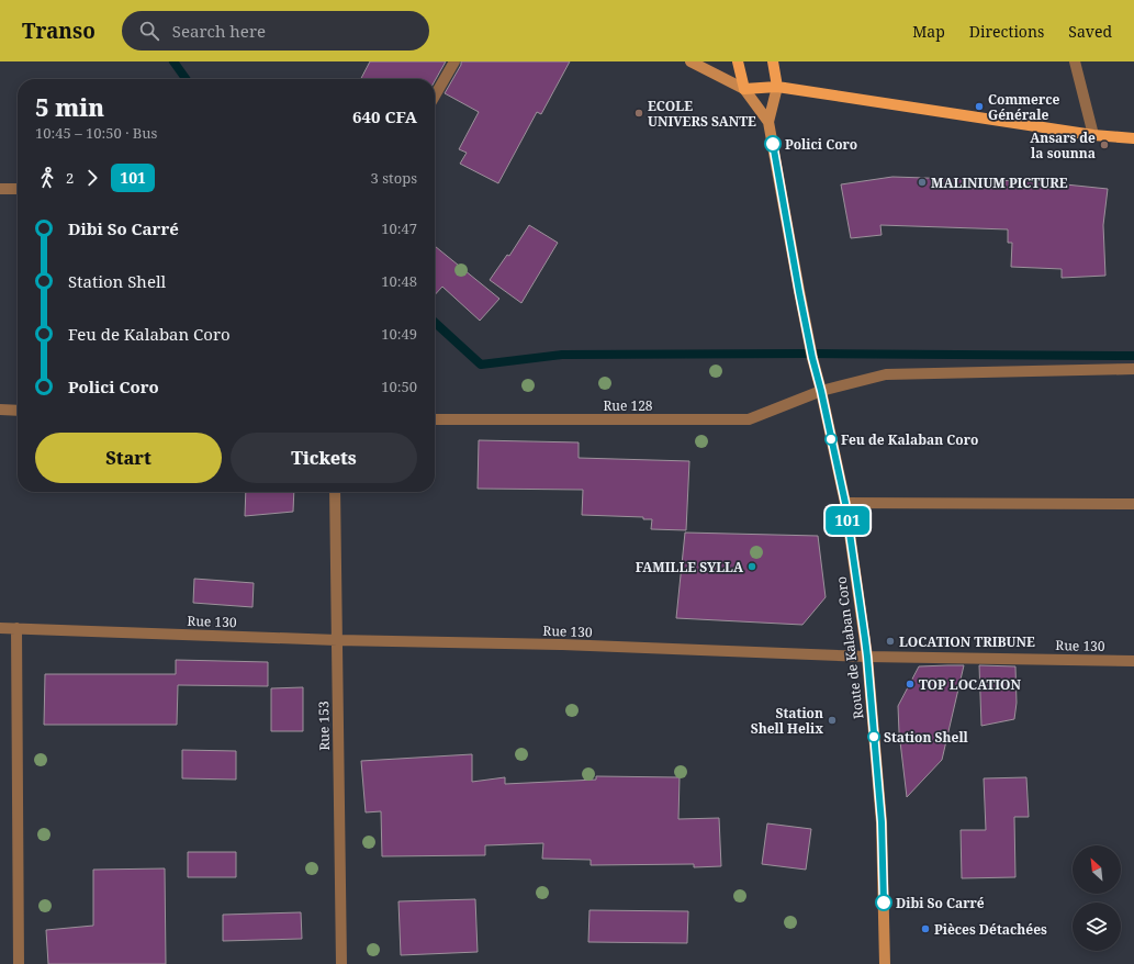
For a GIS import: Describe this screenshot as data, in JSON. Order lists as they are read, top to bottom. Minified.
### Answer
{"streets":{"main road":["Route de Kalaban Coro"],"street":["Rue 128","Rue 130","Rue 153"]},"crossings":[["Rue 128","Route de Kalaban Coro"],["Rue 130","Route de Kalaban Coro"],["Rue 130","Rue 153"]],"places":["Commerce Générale","ECOLE UNIVERS SANTE","Polici Coro","Ansars de la sounna","MALINIUM PICTURE","Feu de Kalaban Coro","FAMILLE SYLLA","LOCATION TRIBUNE","TOP LOCATION","Station Shell Helix","Station Shell","Dibi So Carré","Pièces Détachées"],"lines":["bus line 101"],"north":"top left","page":{"header":"Transo","search":"Search here","nav":["Map","Directions","Saved"],"on_map":"101","heading":["5 min","10:45 – 10:50 · Bus","640 CFA"],"legs":["2","101","3 stops"],"list":[{"name":"Dibi So Carré","value":"10:47"},{"name":"Station Shell","value":"10:48"},{"name":"Feu de Kalaban Coro","value":"10:49"},{"name":"Polici Coro","value":"10:50"}],"buttons":["Start","Tickets"]}}
